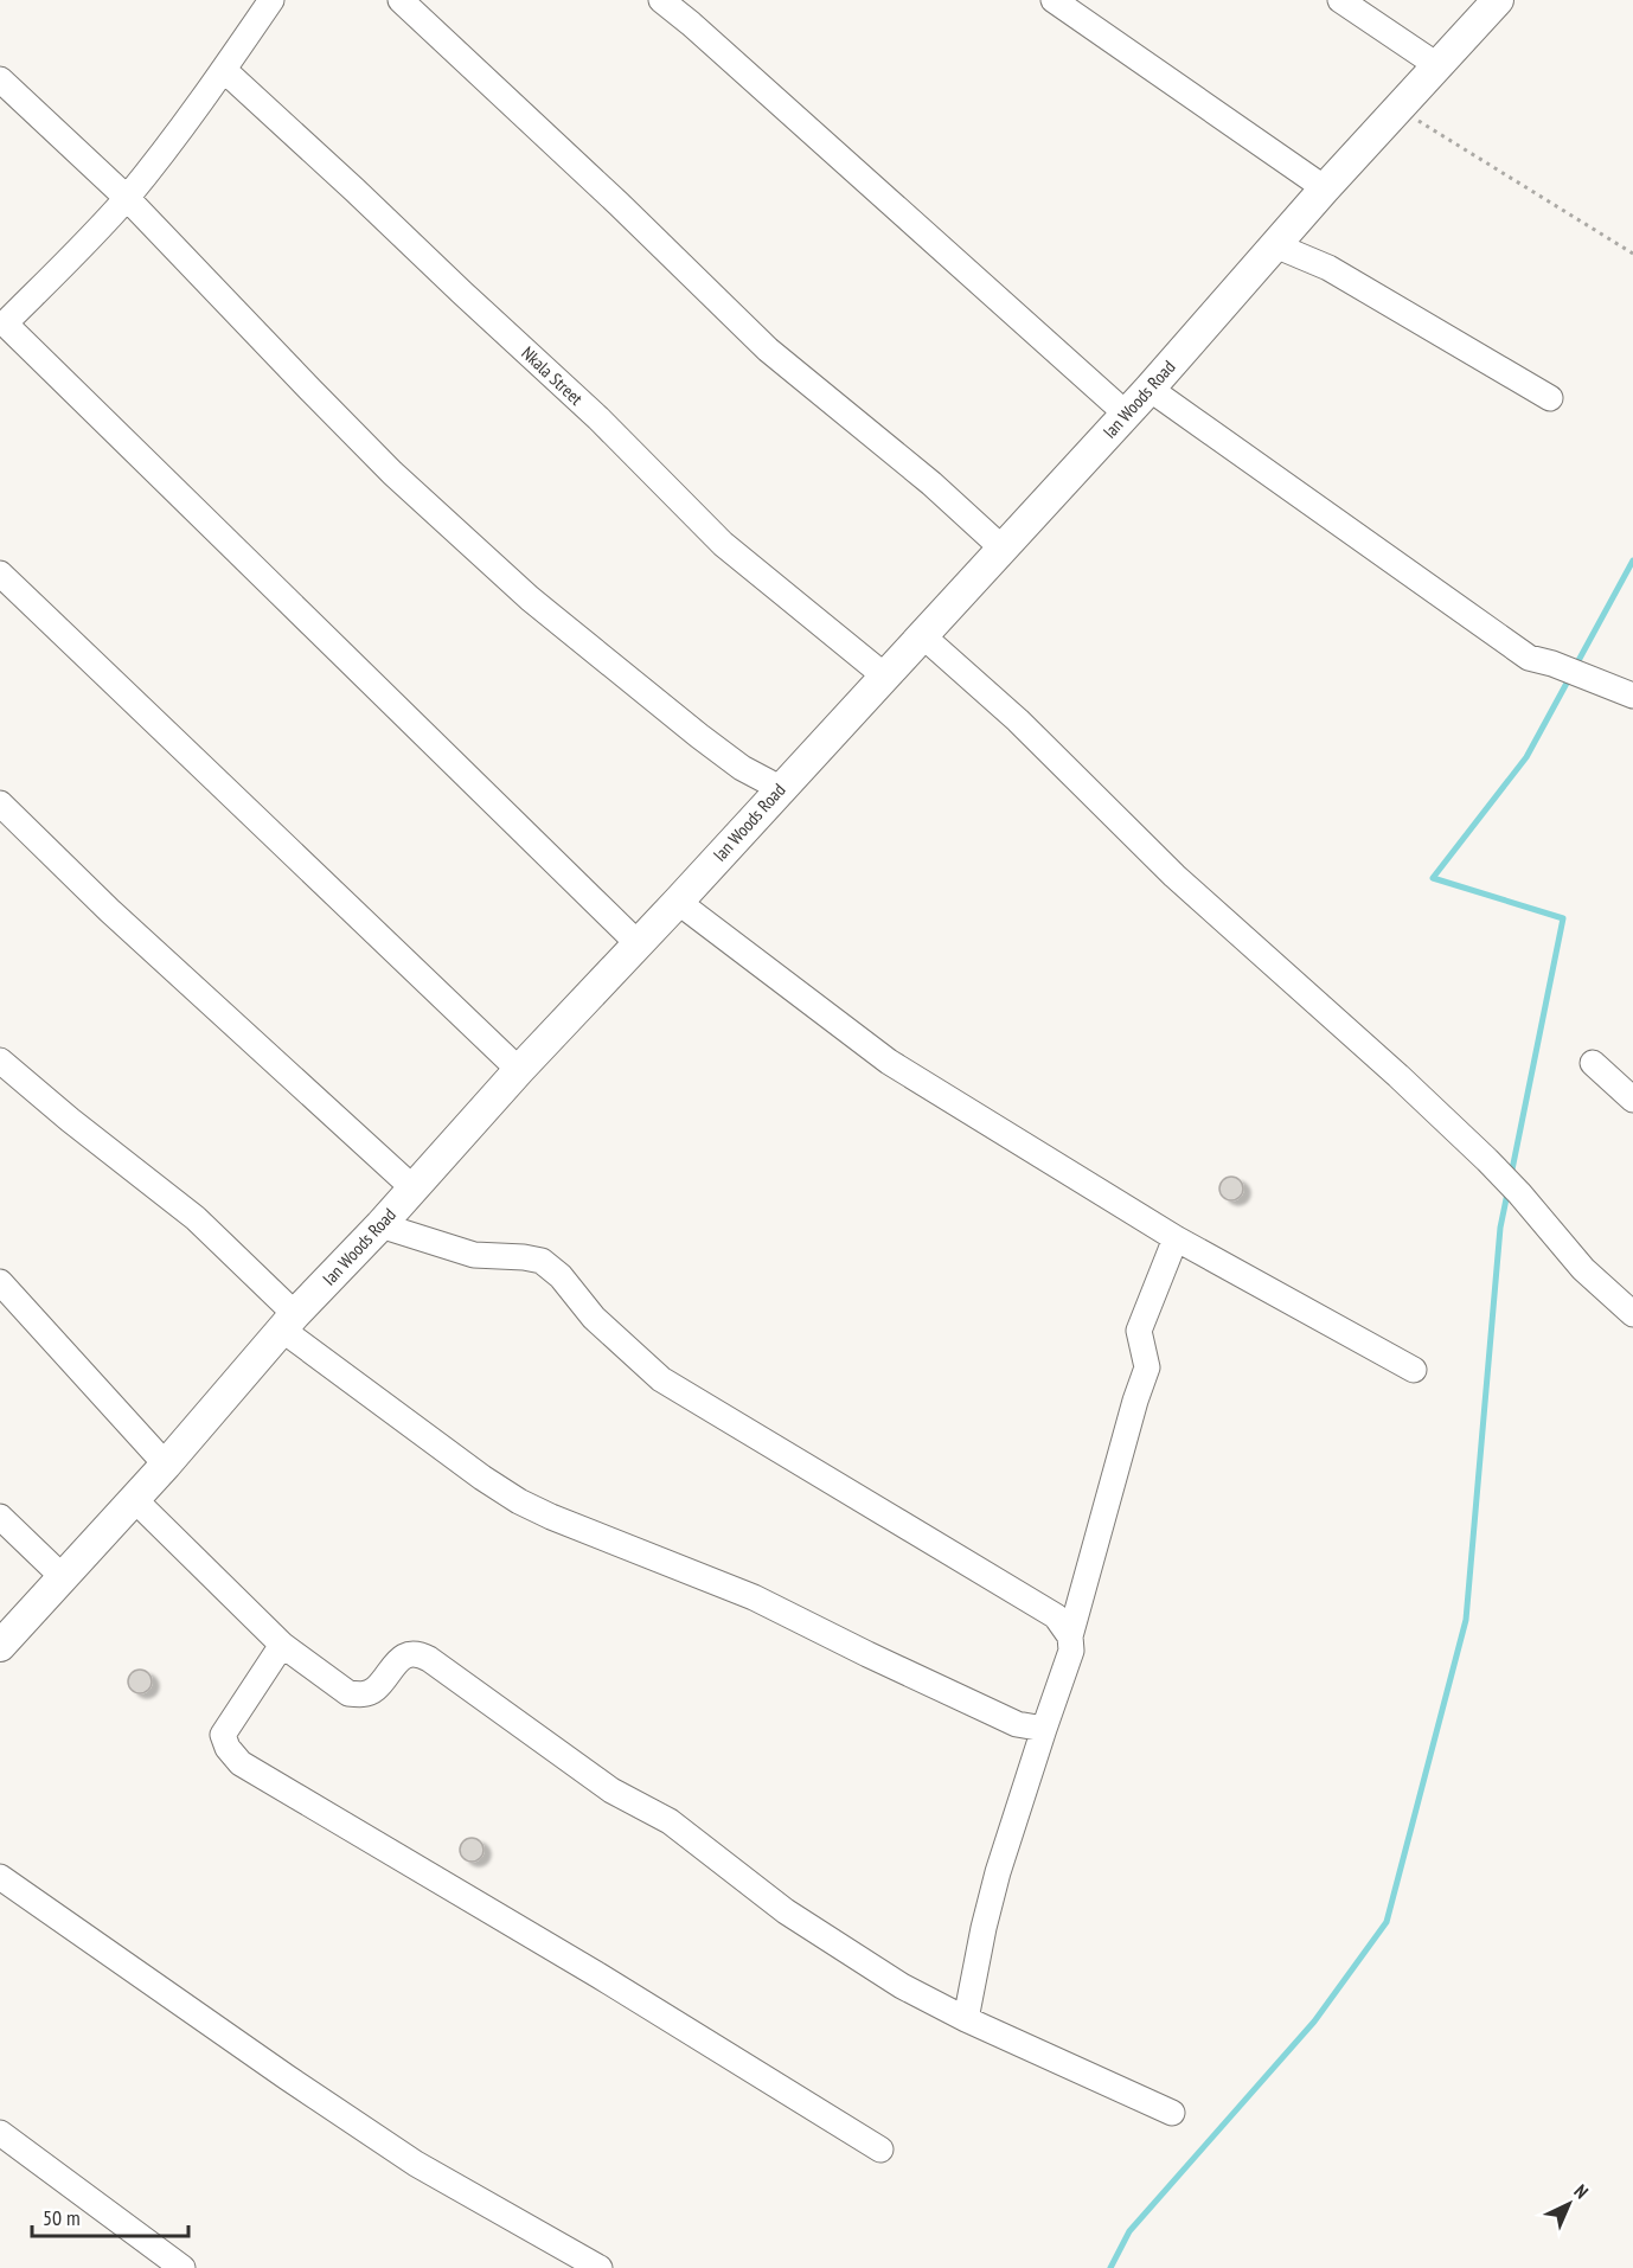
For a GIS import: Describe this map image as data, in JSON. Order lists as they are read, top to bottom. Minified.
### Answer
{"streets":{"street":["Nkala Street","Ian Woods Road"]},"crossings":[["Nkala Street","Ian Woods Road"]],"scale_bar":"50 m","north":"top right"}
